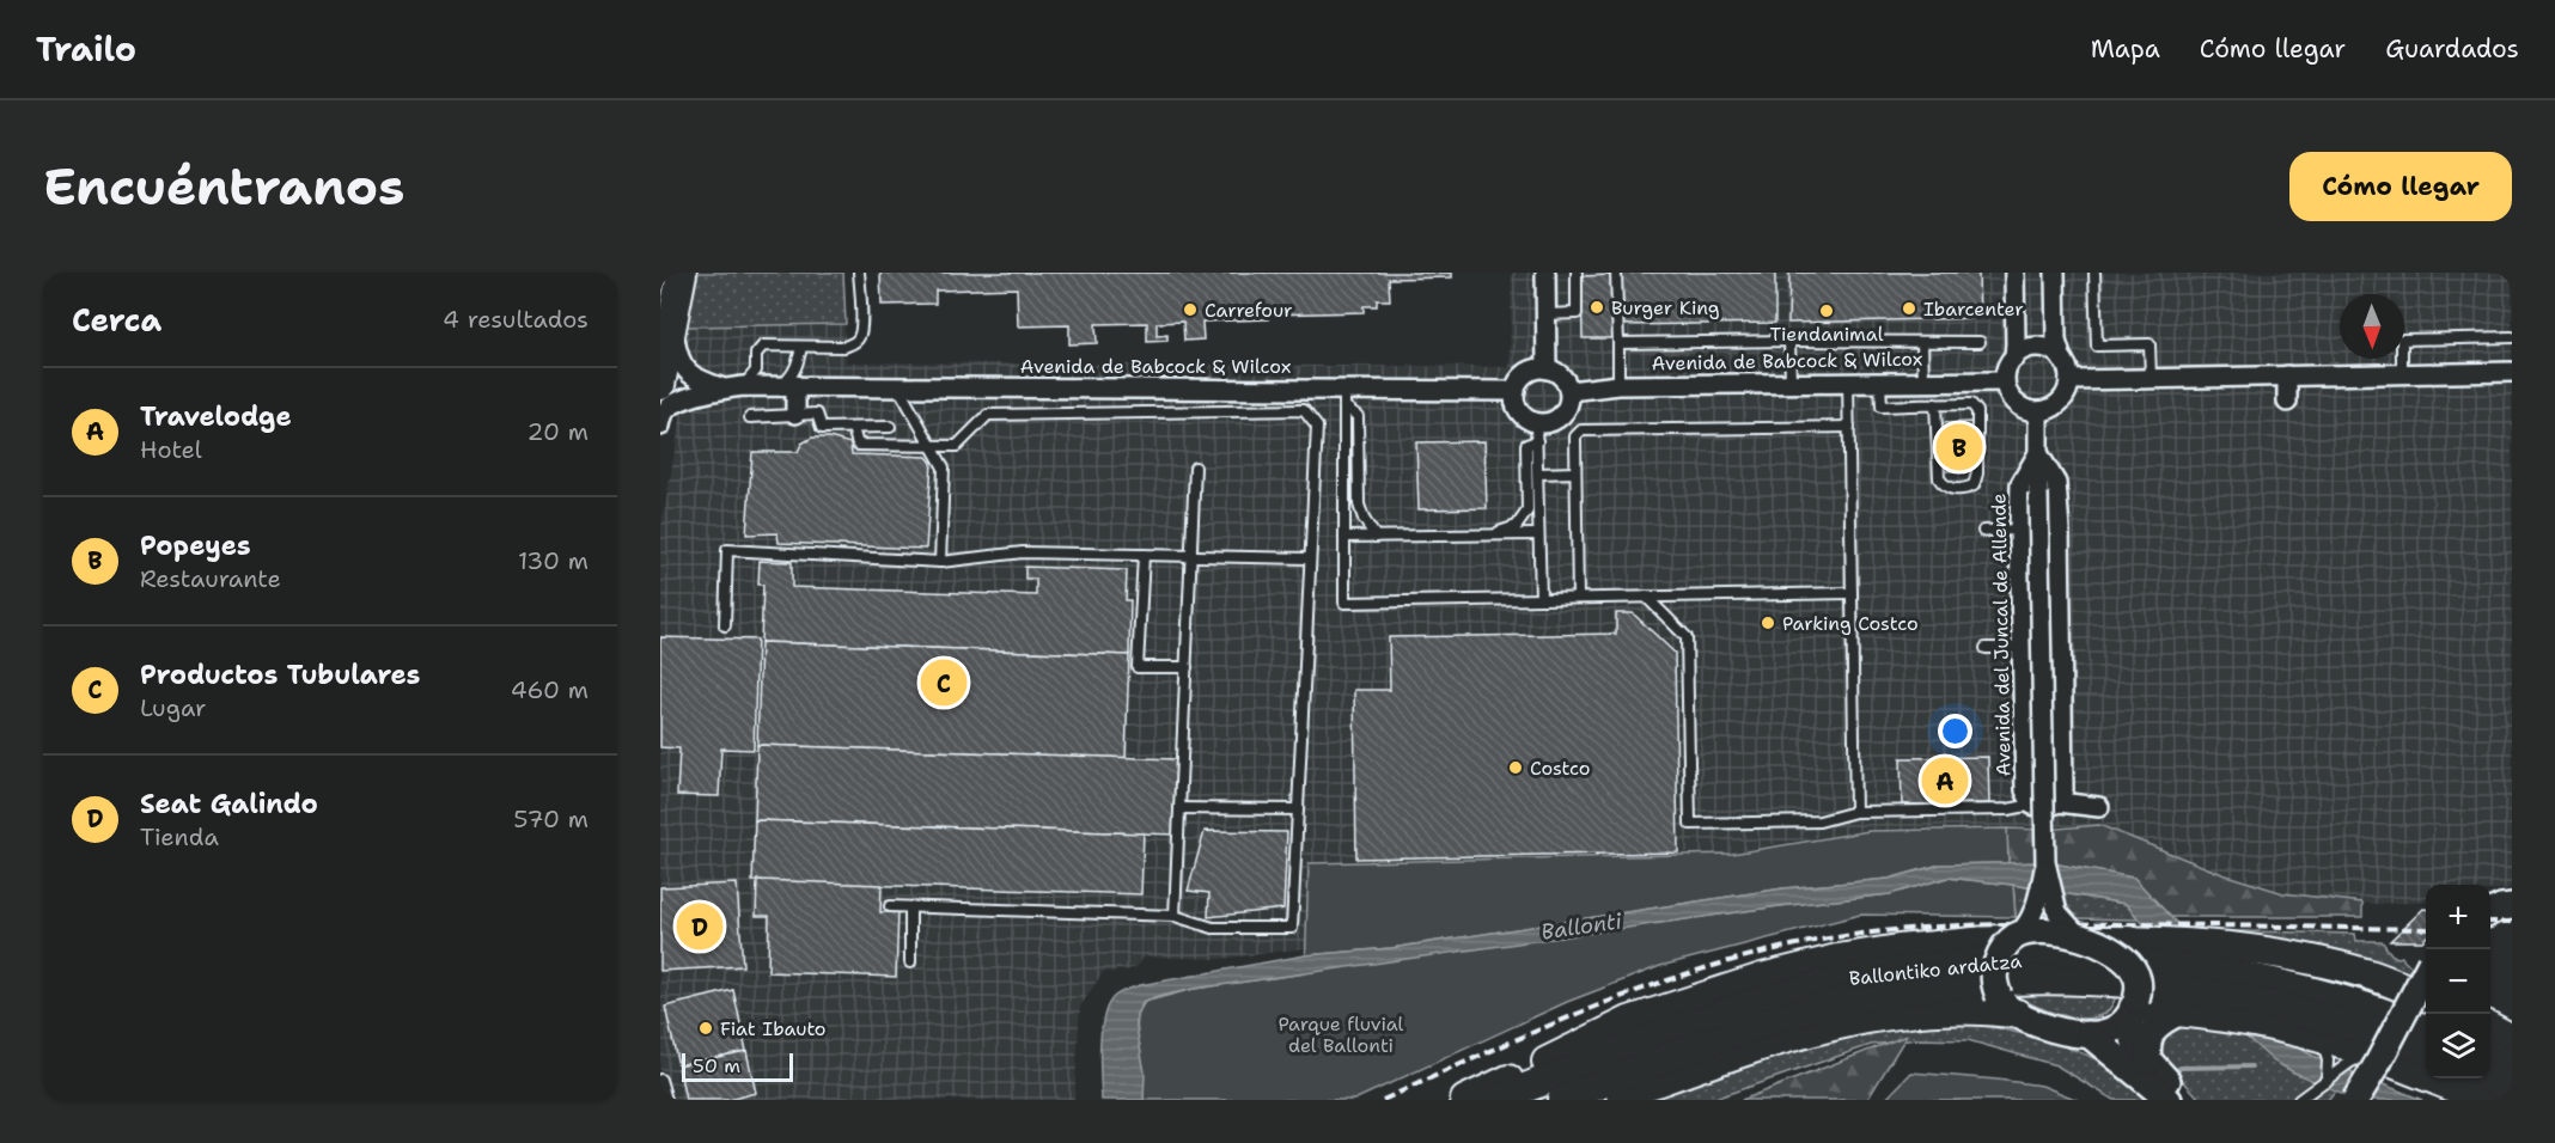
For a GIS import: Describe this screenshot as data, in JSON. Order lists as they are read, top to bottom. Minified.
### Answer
{"streets":{"main road":["Ballontiko ardatza"],"street":["Avenida de Babcock & Wilcox","Avenida del Juncal de Allende"]},"crossings":[["Avenida de Babcock & Wilcox","Avenida del Juncal de Allende"]],"water":["Ballonti"],"parks":["Parque fluvial del Ballonti"],"places":["Burger King","Ibarcenter","Carrefour","Tiendanimal","Parking Costco","Costco","Fiat Ibauto"],"scale_bar":"50 m","north":"bottom","page":{"header":"Trailo","nav":["Mapa","Cómo llegar","Guardados"],"buttons":"Cómo llegar","title":"Encuéntranos","heading":["Cerca","4 resultados"],"list":[{"mark":"A","name":"Travelodge","note":"Hotel","value":"20 m"},{"mark":"B","name":"Popeyes","note":"Restaurante","value":"130 m"},{"mark":"C","name":"Productos Tubulares","note":"Lugar","value":"460 m"},{"mark":"D","name":"Seat Galindo","note":"Tienda","value":"570 m"}],"pins":["B","C","A","D"],"map_buttons":["+","−"],"scale":"50 m"}}
